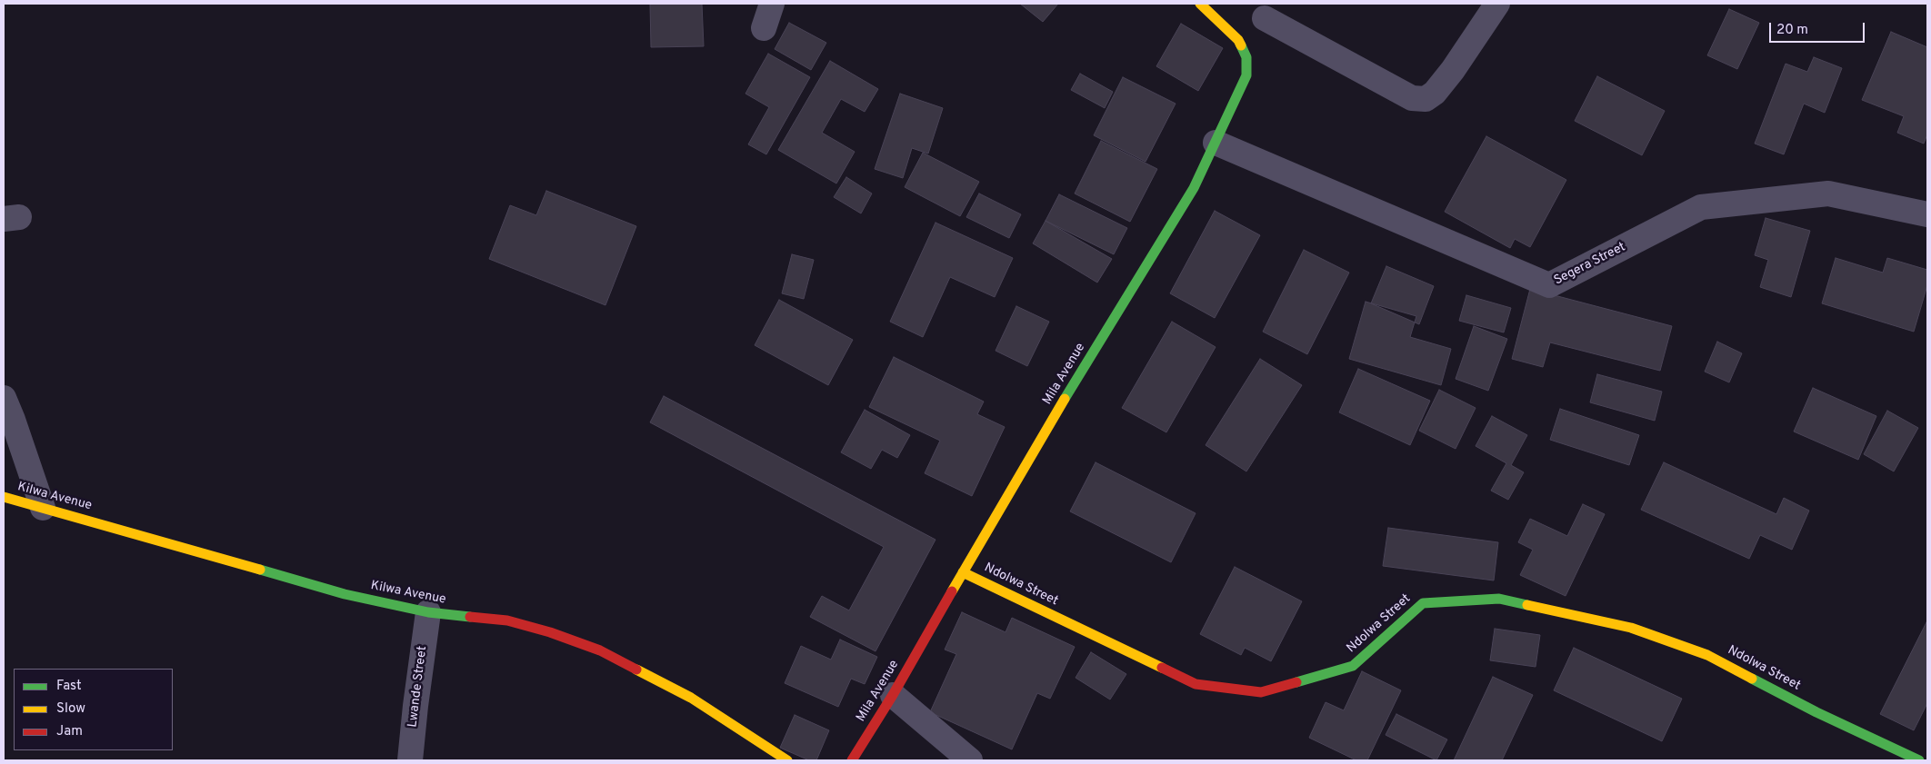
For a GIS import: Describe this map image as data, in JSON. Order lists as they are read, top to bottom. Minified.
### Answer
{"streets":{"street":["Segera Street","Mila Avenue","Kilwa Avenue","Ndolwa Street","Lwande Street"]},"crossings":[["Segera Street","Mila Avenue"],["Mila Avenue","Ndolwa Street"],["Kilwa Avenue","Lwande Street"]],"legend":["Fast","Slow","Jam"],"scale_bar":"20 m"}
